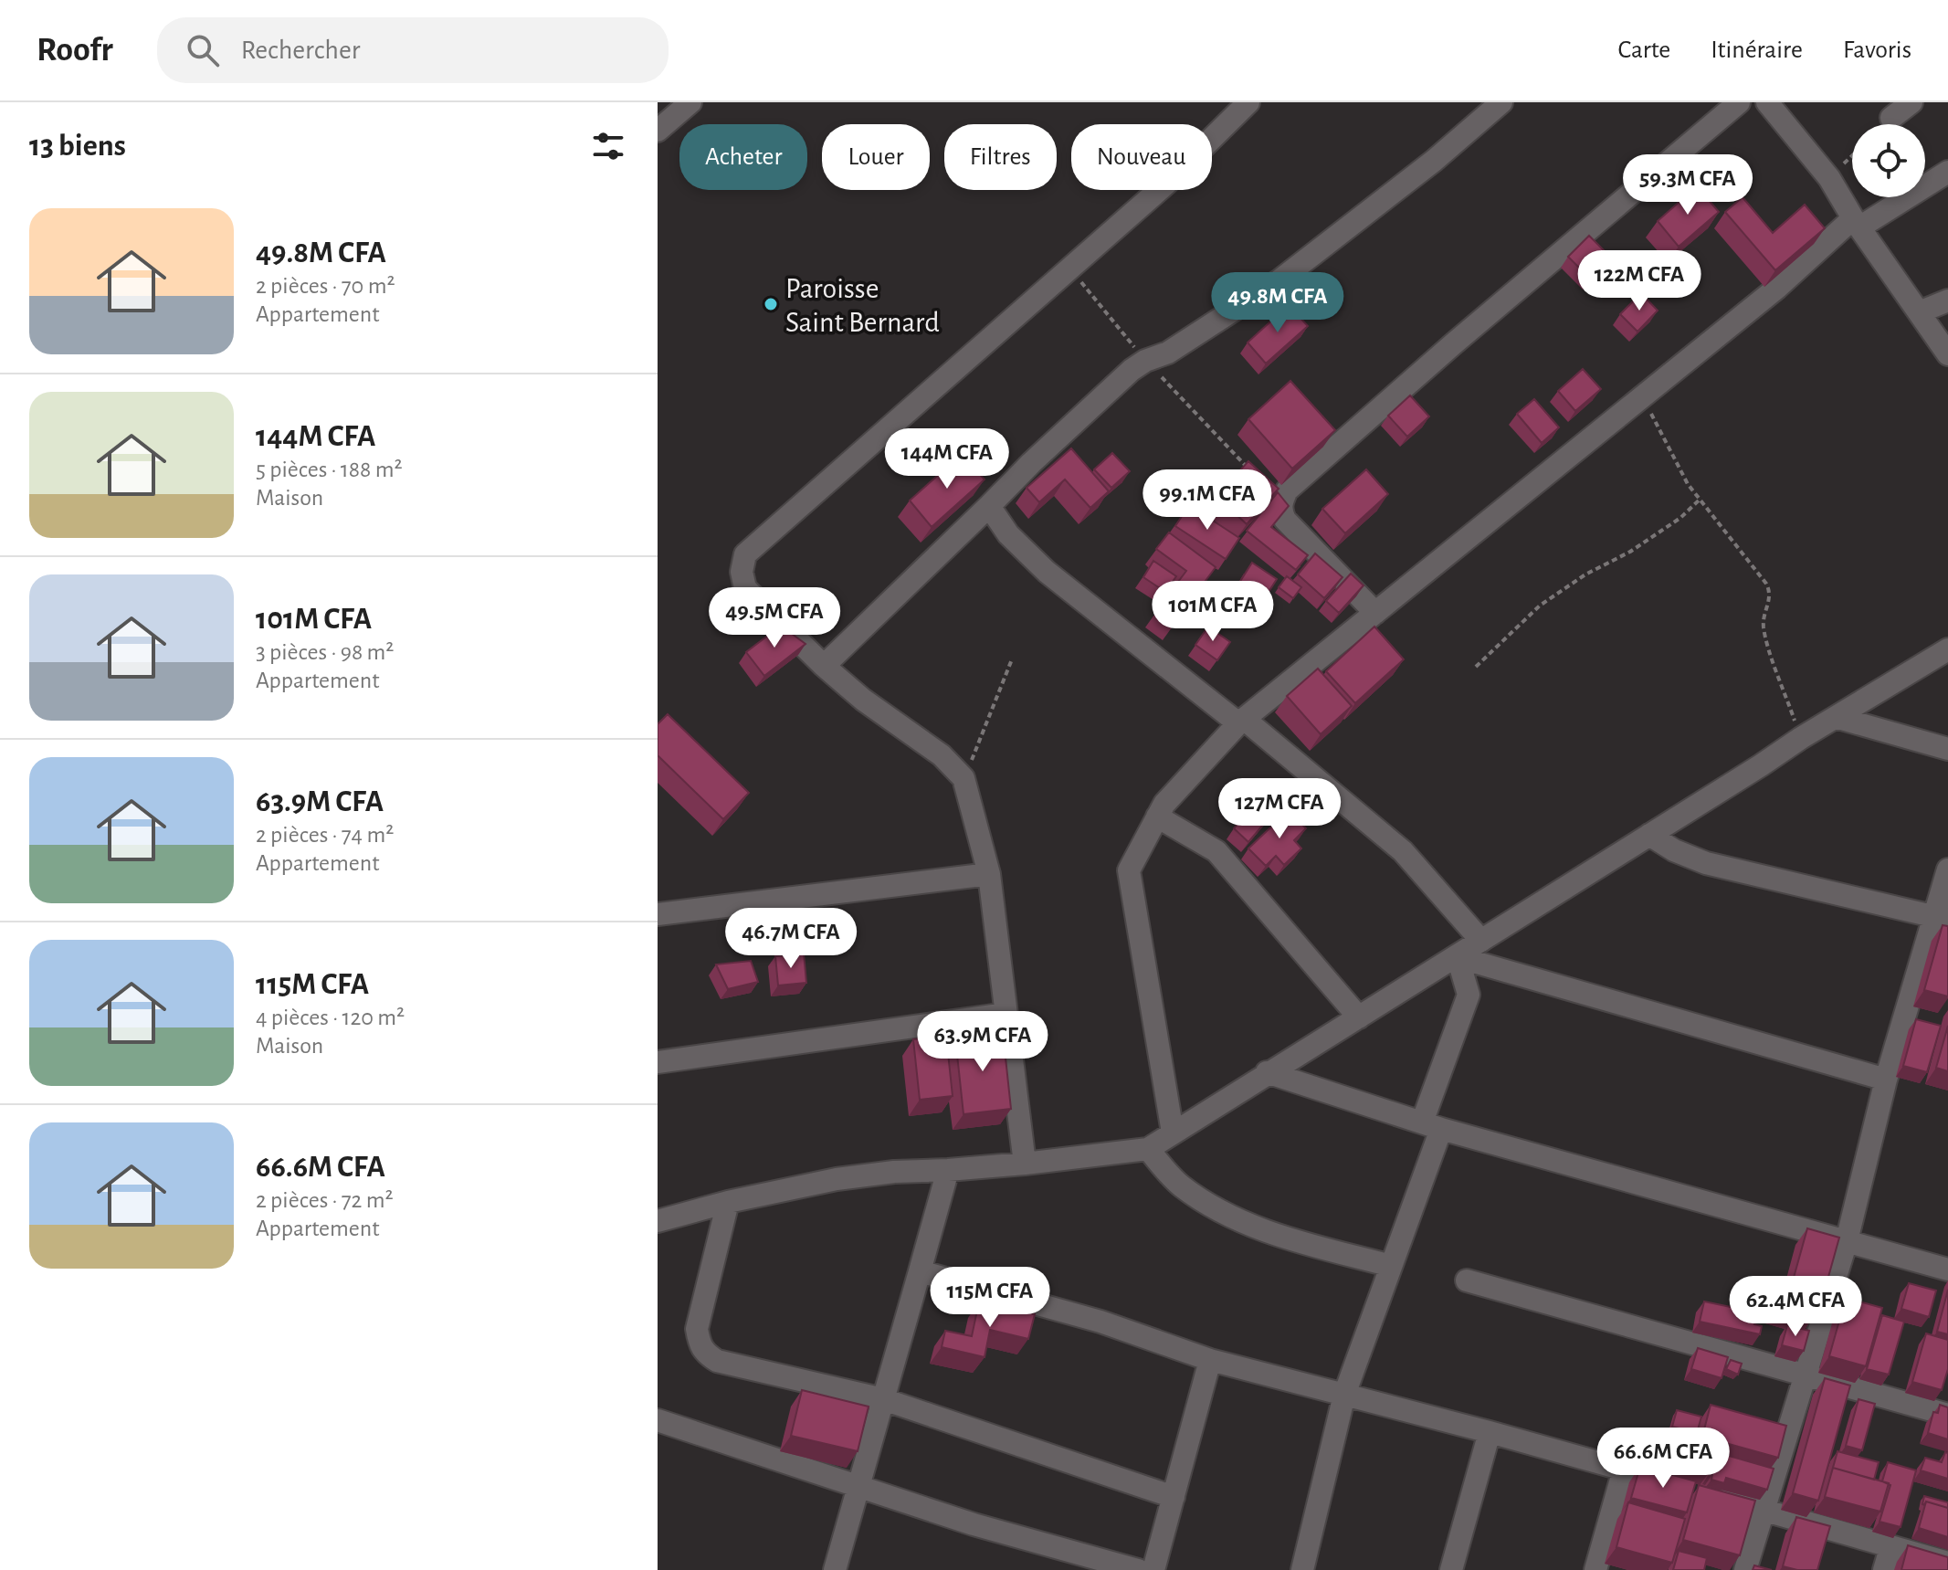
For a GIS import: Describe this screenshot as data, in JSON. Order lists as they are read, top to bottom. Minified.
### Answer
{"places":["Paroisse Saint Bernard"],"page":{"header":"Roofr","search":"Rechercher","nav":["Carte","Itinéraire","Favoris"],"heading":"13 biens","chip":["Acheter","Louer","Filtres","Nouveau"],"price":["59.3M CFA","122M CFA","49.8M CFA","144M CFA","99.1M CFA","101M CFA","49.5M CFA","127M CFA","46.7M CFA","63.9M CFA","115M CFA","62.4M CFA","66.6M CFA"],"list":[{"name":"49.8M CFA","note":"2 pièces · 70 m² · Appartement"},{"name":"144M CFA","note":"5 pièces · 188 m² · Maison"},{"name":"101M CFA","note":"3 pièces · 98 m² · Appartement"},{"name":"63.9M CFA","note":"2 pièces · 74 m² · Appartement"},{"name":"115M CFA","note":"4 pièces · 120 m² · Maison"},{"name":"66.6M CFA","note":"2 pièces · 72 m² · Appartement"}]}}
